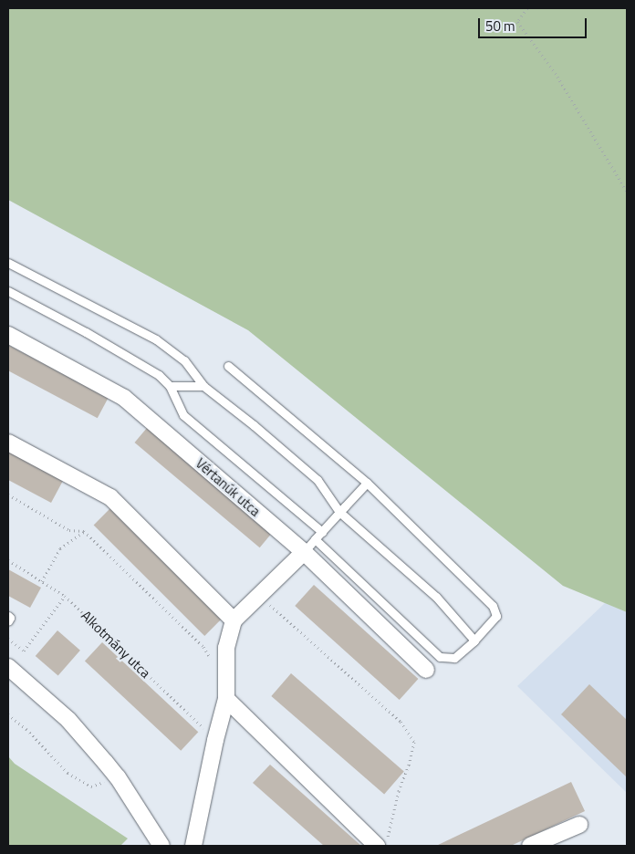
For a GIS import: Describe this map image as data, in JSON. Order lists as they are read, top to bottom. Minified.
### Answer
{"streets":{"street":["Vértanúk utca"],"path":["Alkotmány utca"]},"scale_bar":"50 m"}
